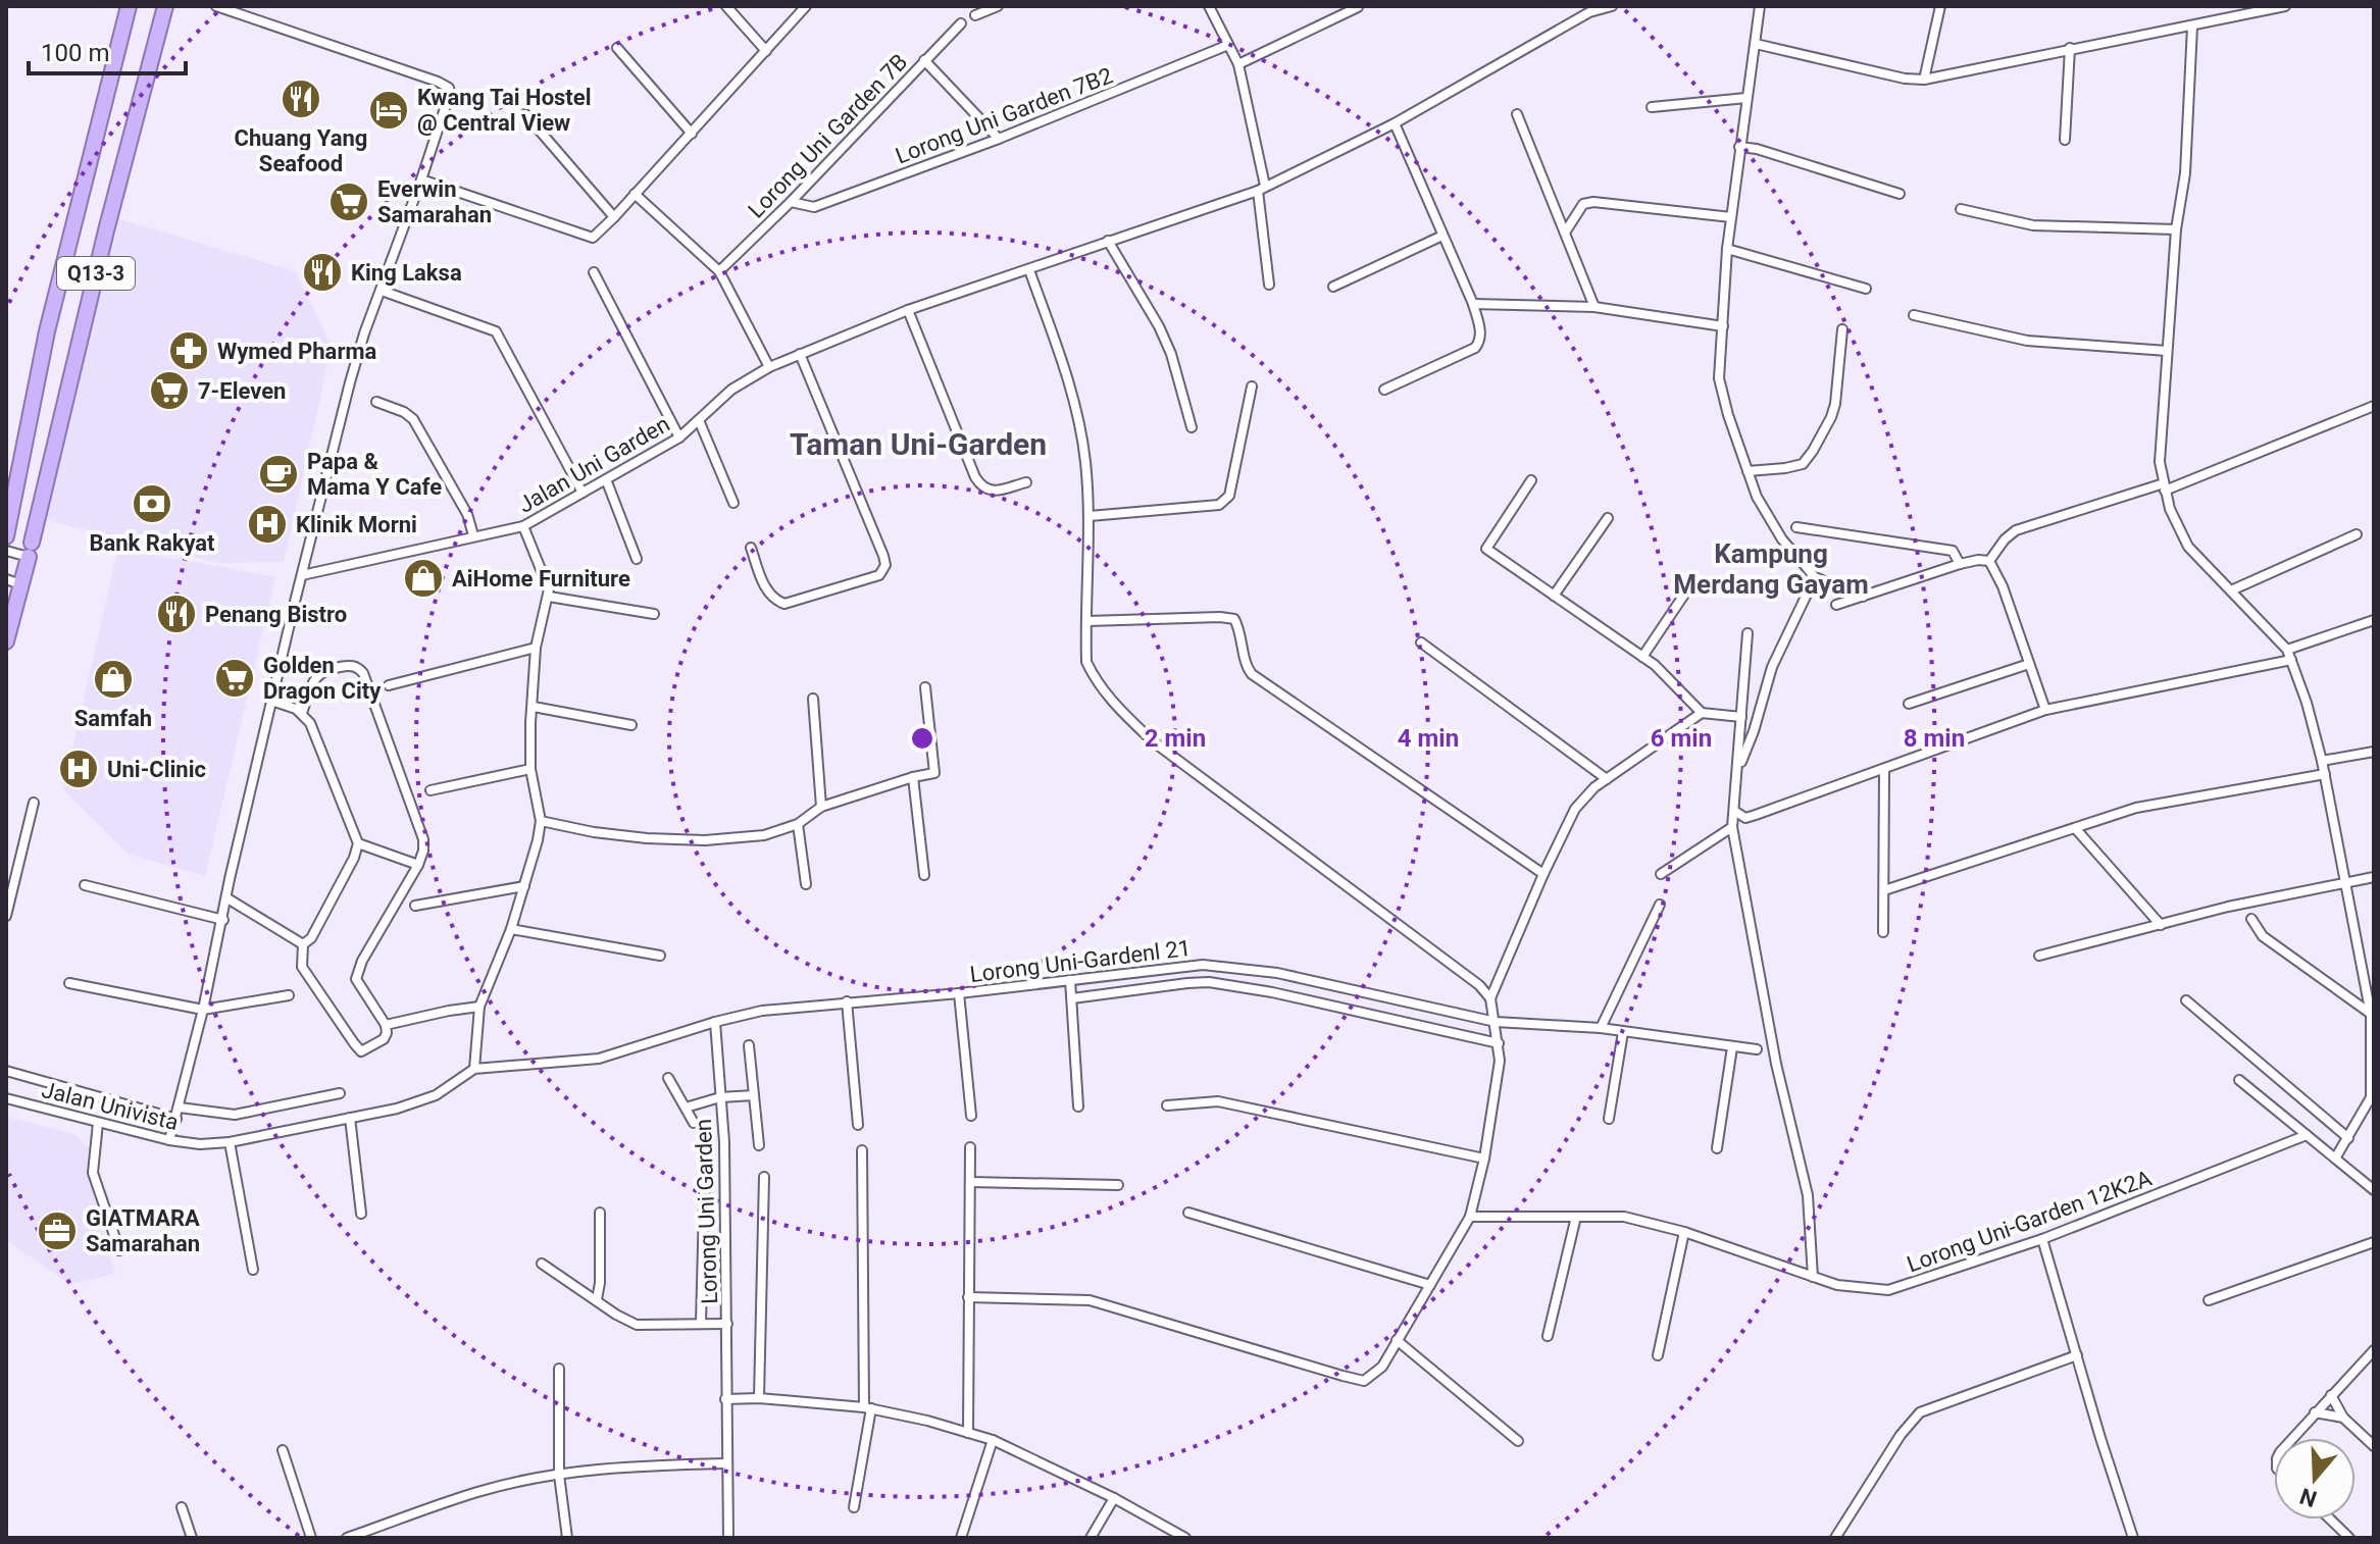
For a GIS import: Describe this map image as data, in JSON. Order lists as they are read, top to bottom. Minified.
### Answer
{"streets":{"highway":["Q13-3"],"street":["Lorong Uni Garden 7B2","Lorong Uni Garden 7B","Jalan Uni Garden","Lorong Uni-Gardenl 21","Jalan Univista","Lorong Uni Garden","Lorong Uni-Garden 12K2A"]},"crossings":[["Lorong Uni Garden 7B2","Lorong Uni Garden 7B"],["Lorong Uni-Gardenl 21","Jalan Univista"],["Lorong Uni-Gardenl 21","Lorong Uni Garden"]],"districts":["Taman Uni-Garden","Kampung Merdang Gayam"],"places":{"restaurant":["Chuang Yang Seafood","King Laksa","Penang Bistro"],"hotel":["Kwang Tai Hostel @ Central View"],"supermarket":["Everwin Samarahan","7-Eleven","Golden Dragon City"],"pharmacy":["Wymed Pharma"],"cafe":["Papa & Mama Y Cafe"],"bank":["Bank Rakyat"],"hospital":["Klinik Morni","Uni-Clinic"],"shop":["AiHome Furniture","Samfah"],"office":["GIATMARA Samarahan"]},"scale_bar":"100 m","north":"bottom","rings":["2 min","4 min","6 min","8 min"]}
